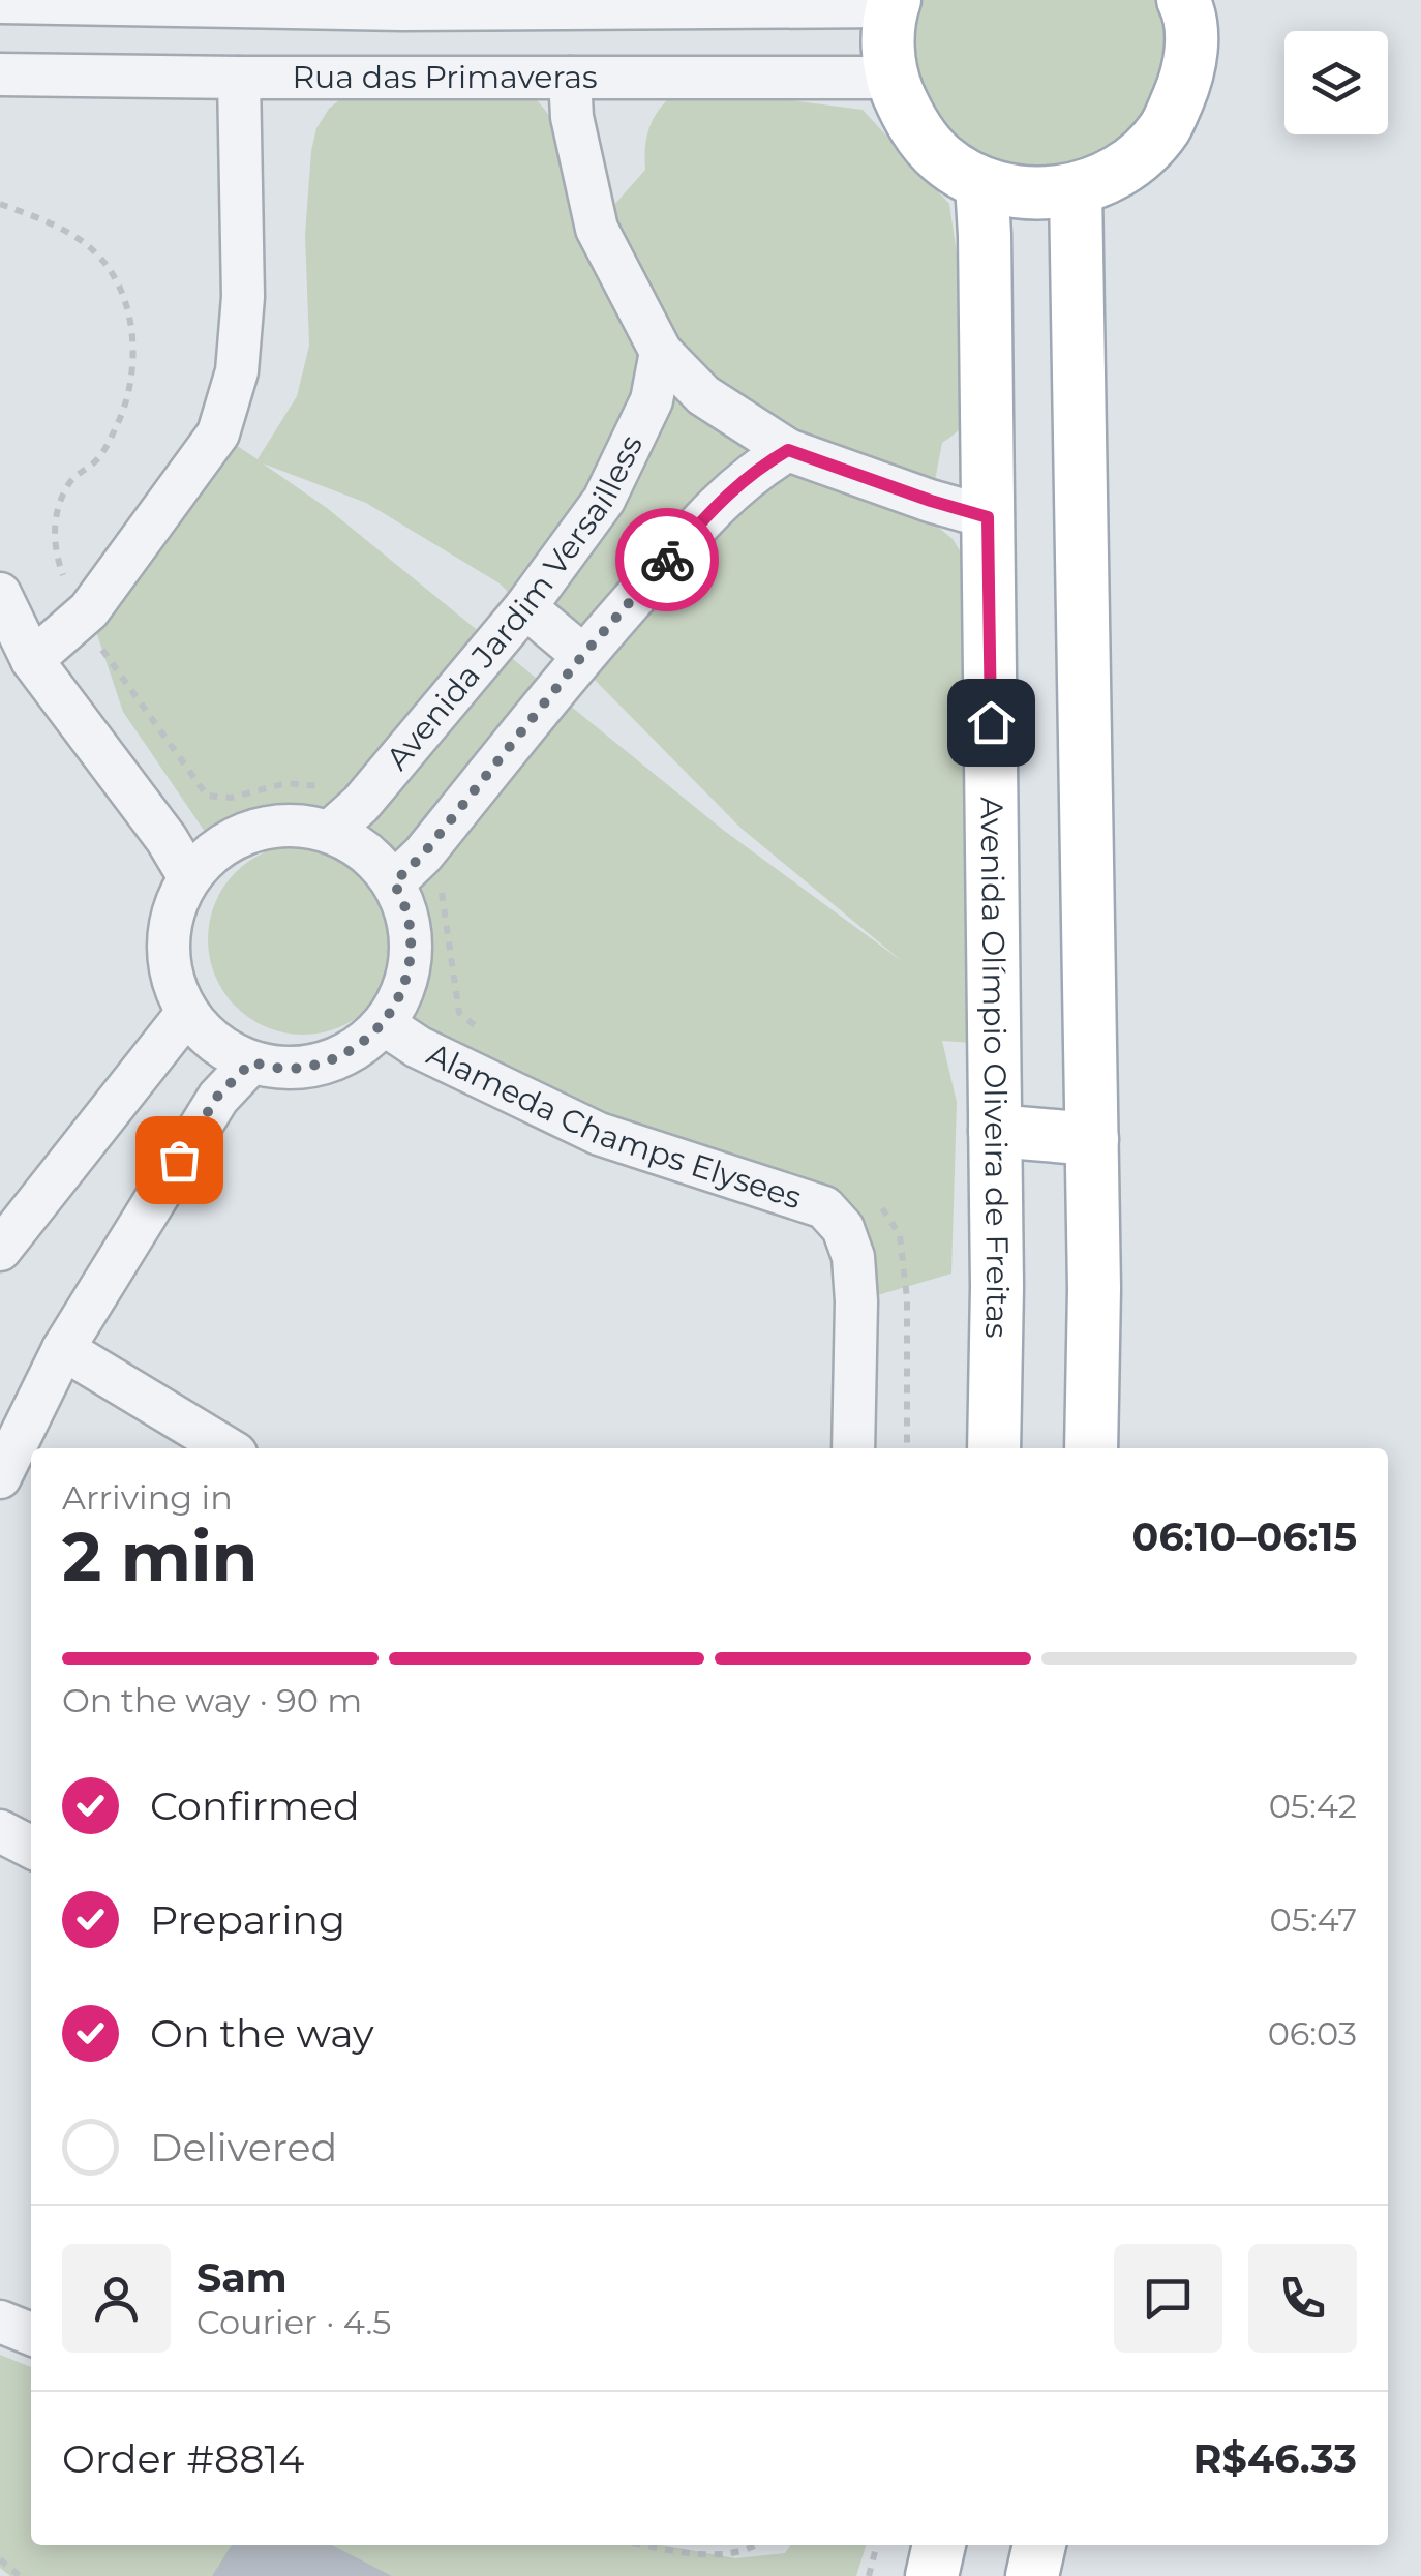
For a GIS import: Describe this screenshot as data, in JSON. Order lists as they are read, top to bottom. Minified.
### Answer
{"streets":{"main road":["Avenida Olímpio Oliveira de Freitas"],"street":["Rua das Primaveras","Avenida Jardim Versailless","Alameda Champs Elysees"]},"crossings":[["Avenida Jardim Versailless","Alameda Champs Elysees"]],"page":{"heading":["2 min","Arriving in","06:10–06:15"],"panel":["Sam","Courier · 4.5","Order #8814","R$46.33"],"bar":"On the way · 90 m","list":[["Confirmed","05:42"],["Preparing","05:47"],["On the way","06:03"],"Delivered"]}}
